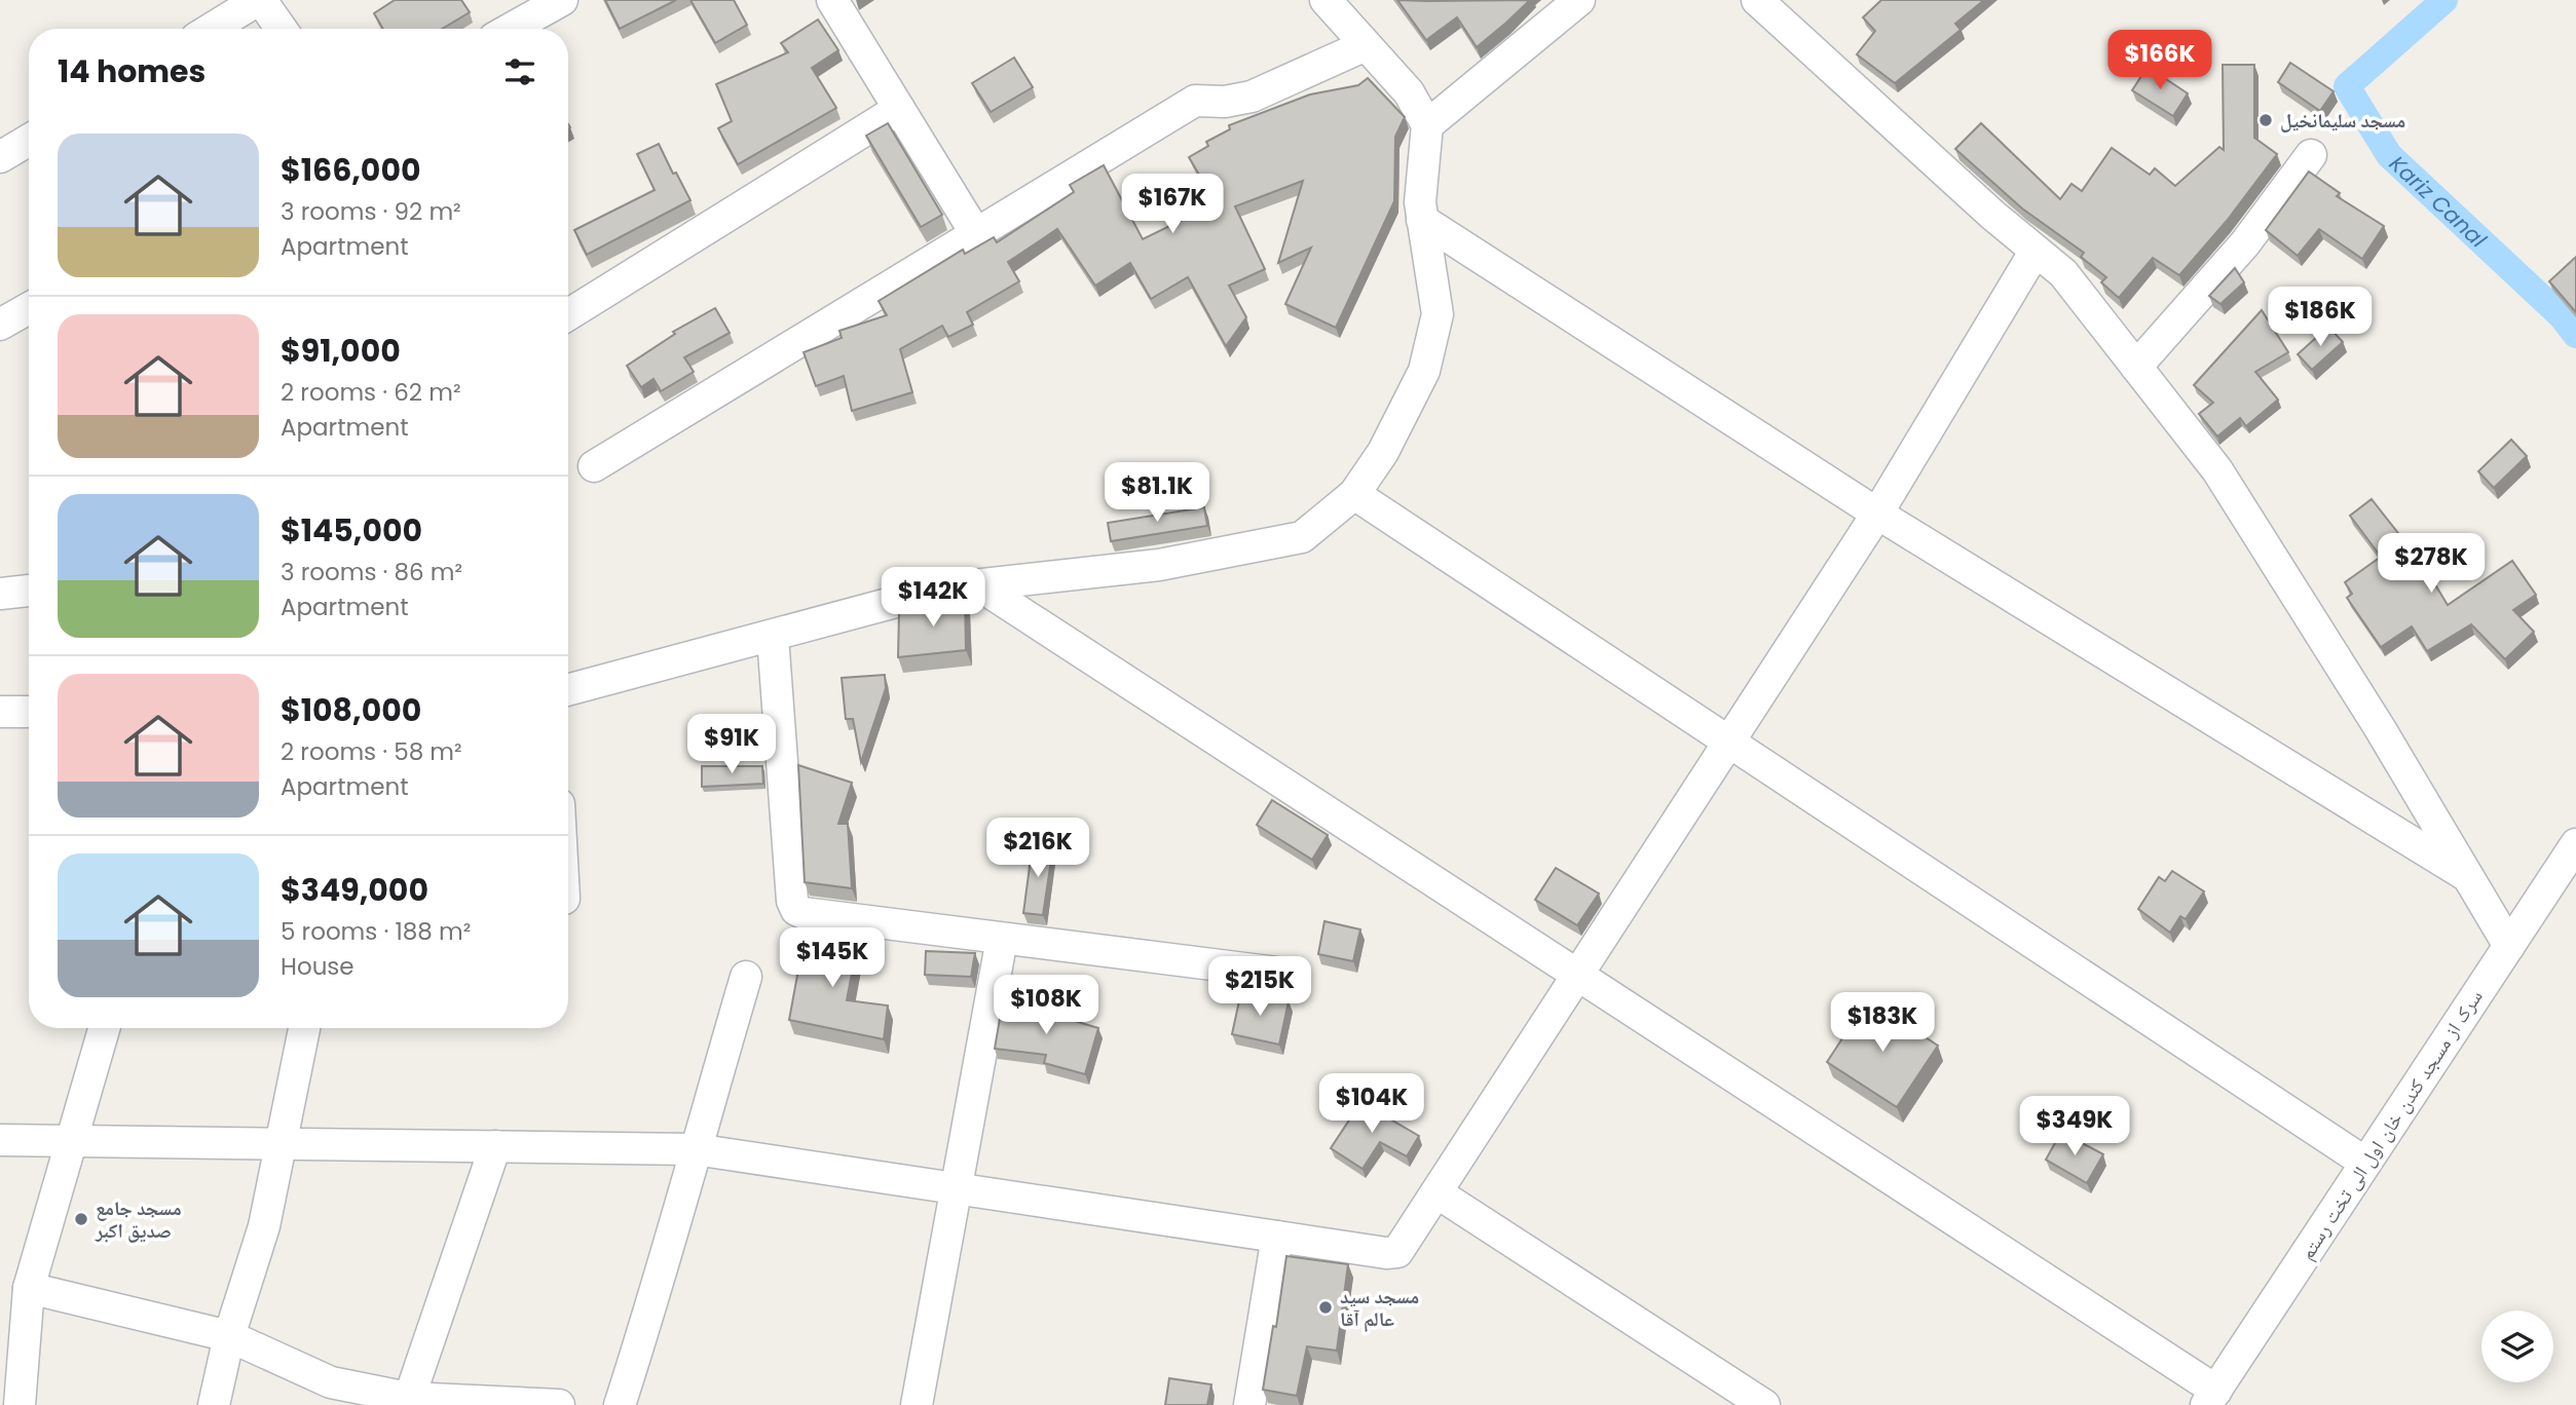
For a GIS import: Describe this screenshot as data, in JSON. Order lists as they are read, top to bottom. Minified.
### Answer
{"streets":{"street":["سرک از مسجد کندن خان اول الی تخت رستم"]},"water":["Kariz Canal"],"places":["مسجد سلیمانخیل","مسجد جامع صدیق اکبر","مسجد سید عالم آقا"],"page":{"heading":"14 homes","price":["$166K","$167K","$186K","$81.1K","$278K","$142K","$91K","$216K","$145K","$215K","$108K","$183K","$104K","$349K"],"list":[{"name":"$166,000","note":"3 rooms · 92 m² · Apartment"},{"name":"$91,000","note":"2 rooms · 62 m² · Apartment"},{"name":"$145,000","note":"3 rooms · 86 m² · Apartment"},{"name":"$108,000","note":"2 rooms · 58 m² · Apartment"},{"name":"$349,000","note":"5 rooms · 188 m² · House"}]}}
